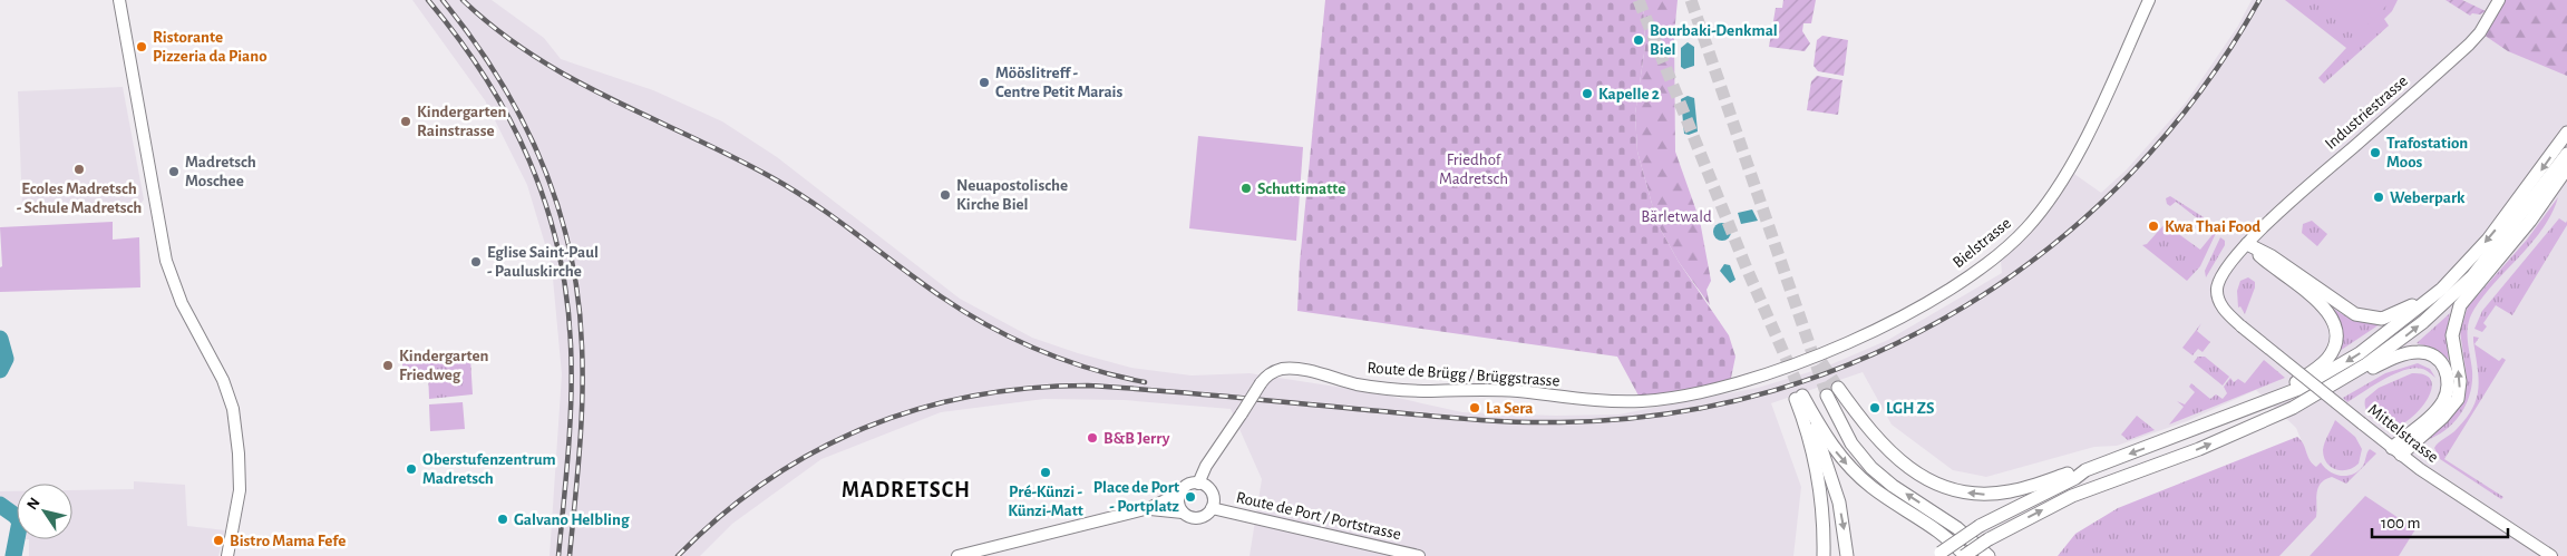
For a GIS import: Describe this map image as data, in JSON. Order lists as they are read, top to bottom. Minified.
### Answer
{"streets":{"main road":["Industriestrasse","Bielstrasse","Route de Brügg / Brüggstrasse","Mittelstrasse","Route de Port / Portstrasse"]},"crossings":[["Industriestrasse","Mittelstrasse"],["Bielstrasse","Route de Brügg / Brüggstrasse"],["Route de Brügg / Brüggstrasse","Route de Port / Portstrasse"]],"districts":["MADRETSCH"],"parks":["Friedhof Madretsch","Bärletwald"],"places":["Bourbaki-Denkmal Biel","Ristorante Pizzeria da Piano","Mööslitreff - Centre Petit Marais","Kapelle 2","Kindergarten Rainstrasse","Trafostation Moos","Ecoles Madretsch - Schule Madretsch","Madretsch Moschee","Schuttimatte","Neuapostolische Kirche Biel","Weberpark","Kwa Thai Food","Eglise Saint-Paul - Pauluskirche","Kindergarten Friedweg","La Sera","LGH ZS","B&B Jerry","Oberstufenzentrum Madretsch","Pré-Künzi - Künzi-Matt","Place de Port - Portplatz","Galvano Helbling","Bistro Mama Fefe"],"scale_bar":"100 m","north":"top left"}
